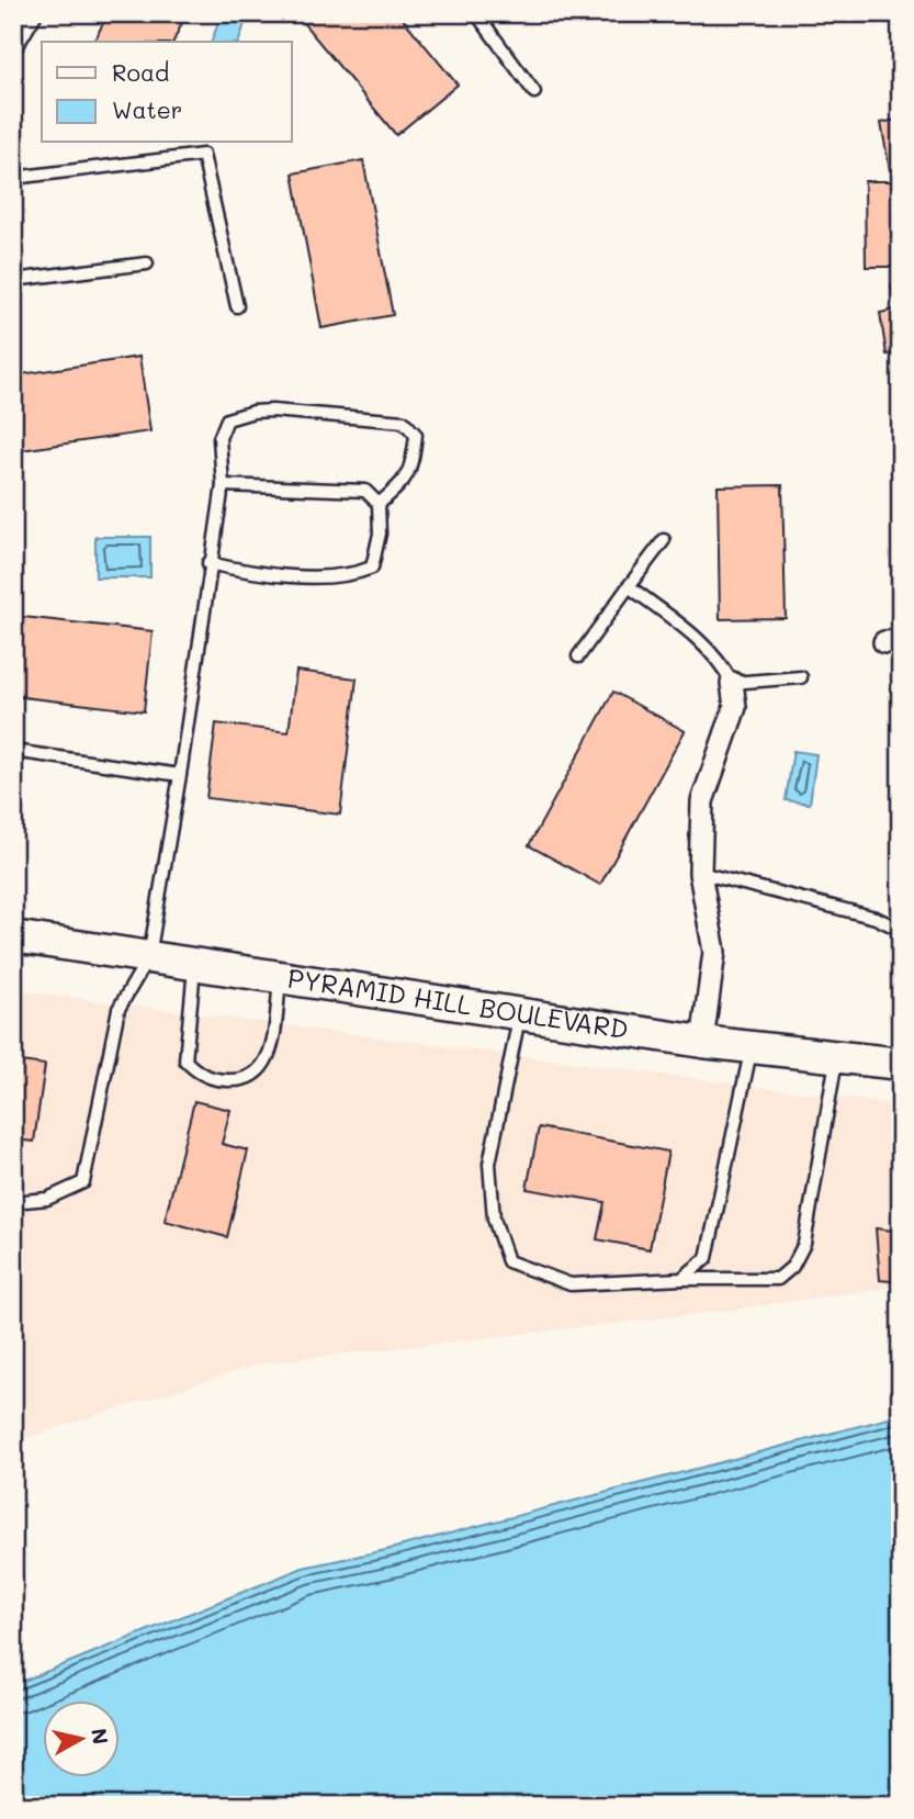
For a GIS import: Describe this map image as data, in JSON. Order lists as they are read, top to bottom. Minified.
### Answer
{"streets":{"main road":["PYRAMID HILL BOULEVARD"]},"legend":["Road","Water"],"north":"right"}
